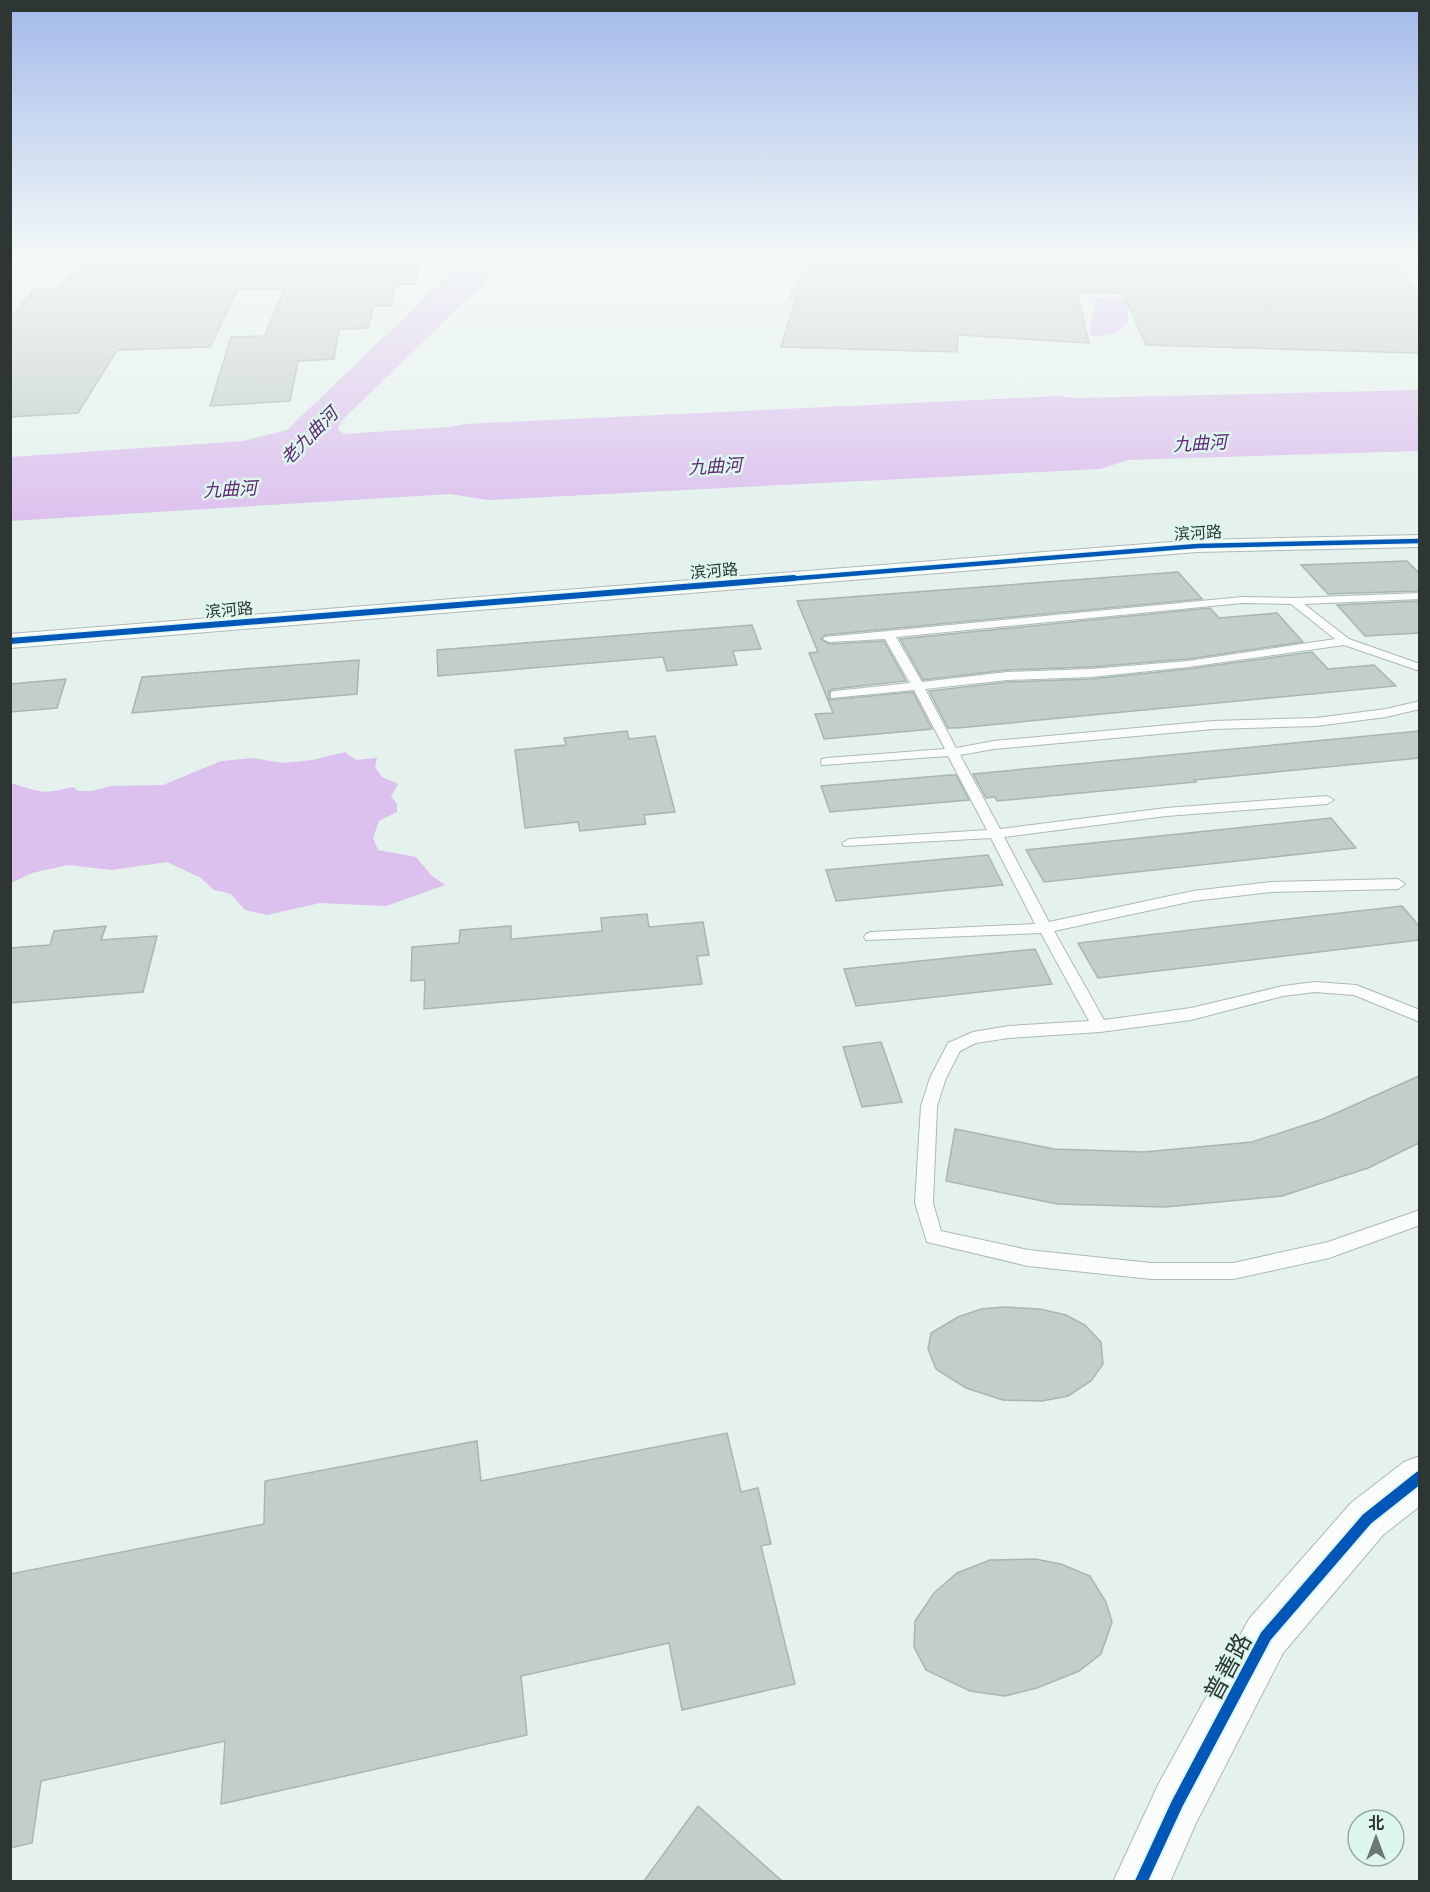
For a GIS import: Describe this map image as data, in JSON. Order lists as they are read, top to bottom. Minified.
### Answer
{"streets":{"street":["滨河路","普善路"]},"water":["老九曲河","九曲河"],"north":"top"}
